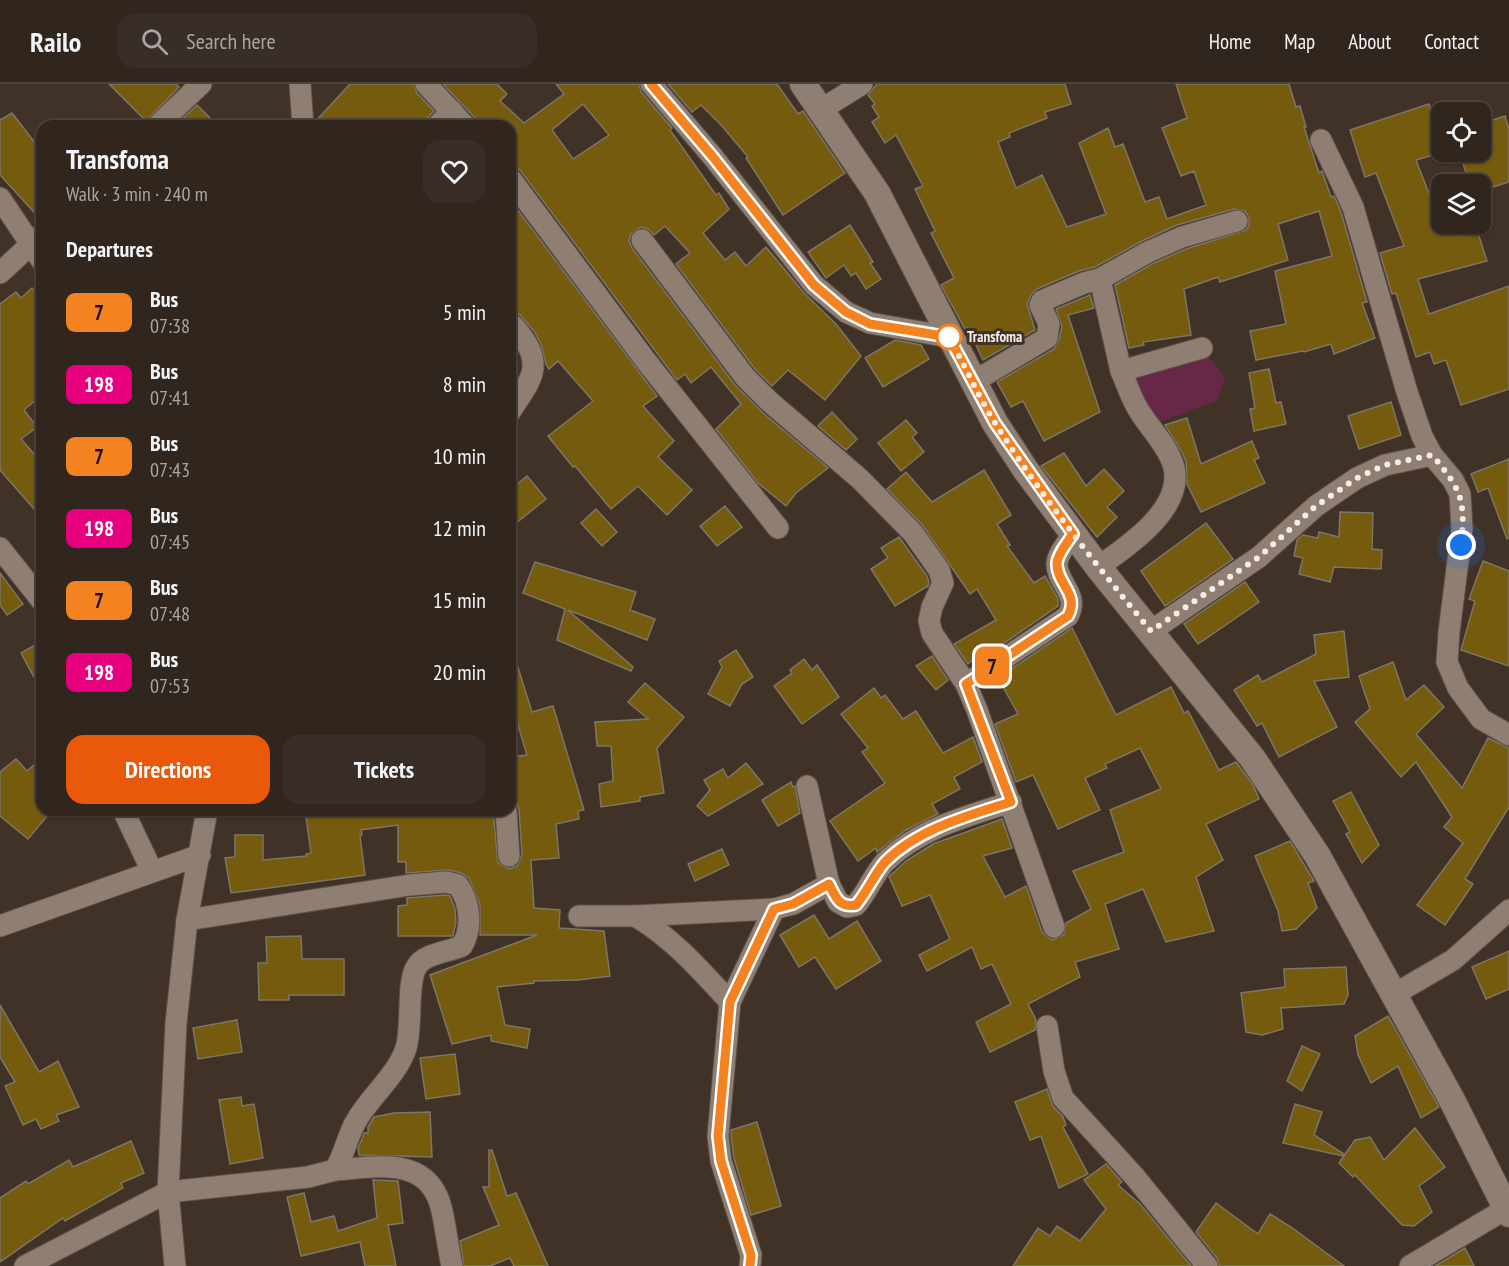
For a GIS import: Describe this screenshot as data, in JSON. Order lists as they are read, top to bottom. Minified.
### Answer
{"places":["Transfoma"],"lines":["bus line 7"],"page":{"header":"Railo","search":"Search here","nav":["Home","Map","About","Contact"],"on_map":"7","heading":[["Transfoma","Walk · 3 min · 240 m"],"Departures"],"list":[{"mark":"7","name":"Bus","note":"07:38","value":"5 min"},{"mark":"198","name":"Bus","note":"07:41","value":"8 min"},{"mark":"7","name":"Bus","note":"07:43","value":"10 min"},{"mark":"198","name":"Bus","note":"07:45","value":"12 min"},{"mark":"7","name":"Bus","note":"07:48","value":"15 min"},{"mark":"198","name":"Bus","note":"07:53","value":"20 min"}],"buttons":["Directions","Tickets"]}}
